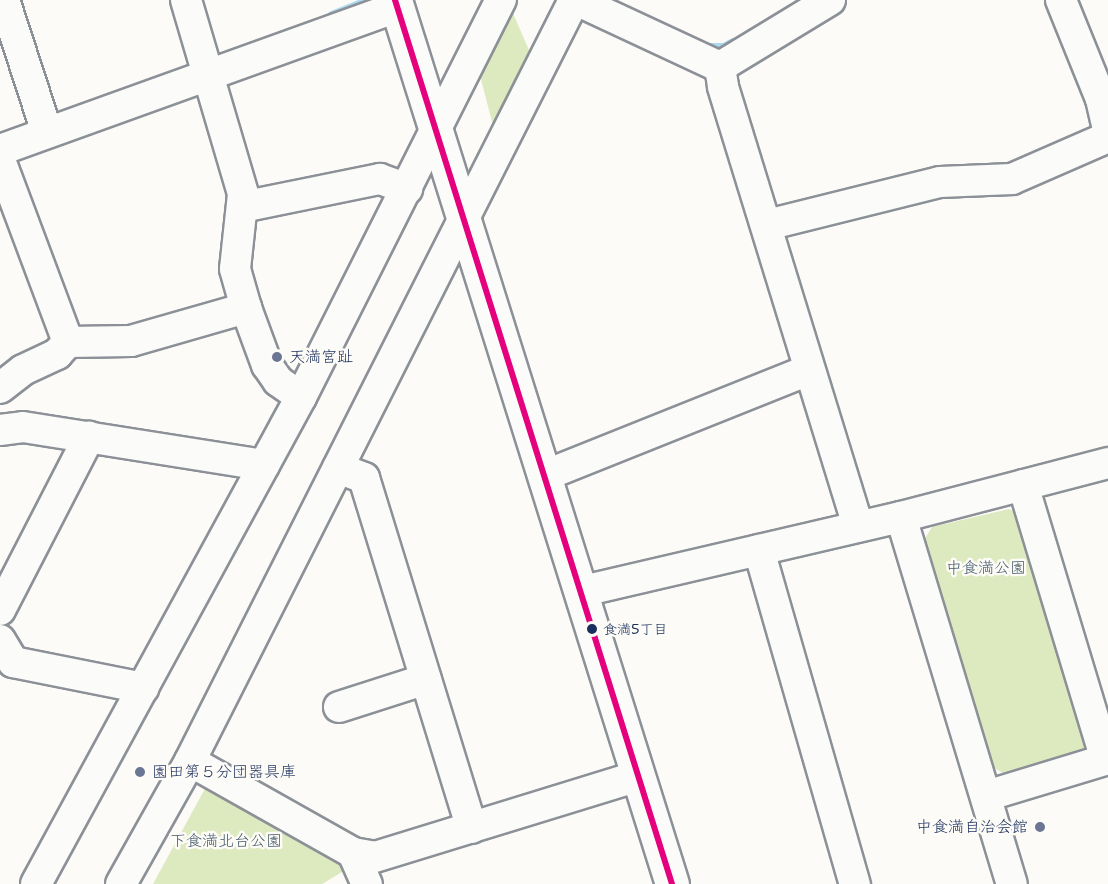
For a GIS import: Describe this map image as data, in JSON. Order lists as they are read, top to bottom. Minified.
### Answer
{"parks":["中食満公園","下食満北台公園"],"places":["天満宮趾","食満5丁目","園田第５分団器具庫","中食満自治会館"]}
